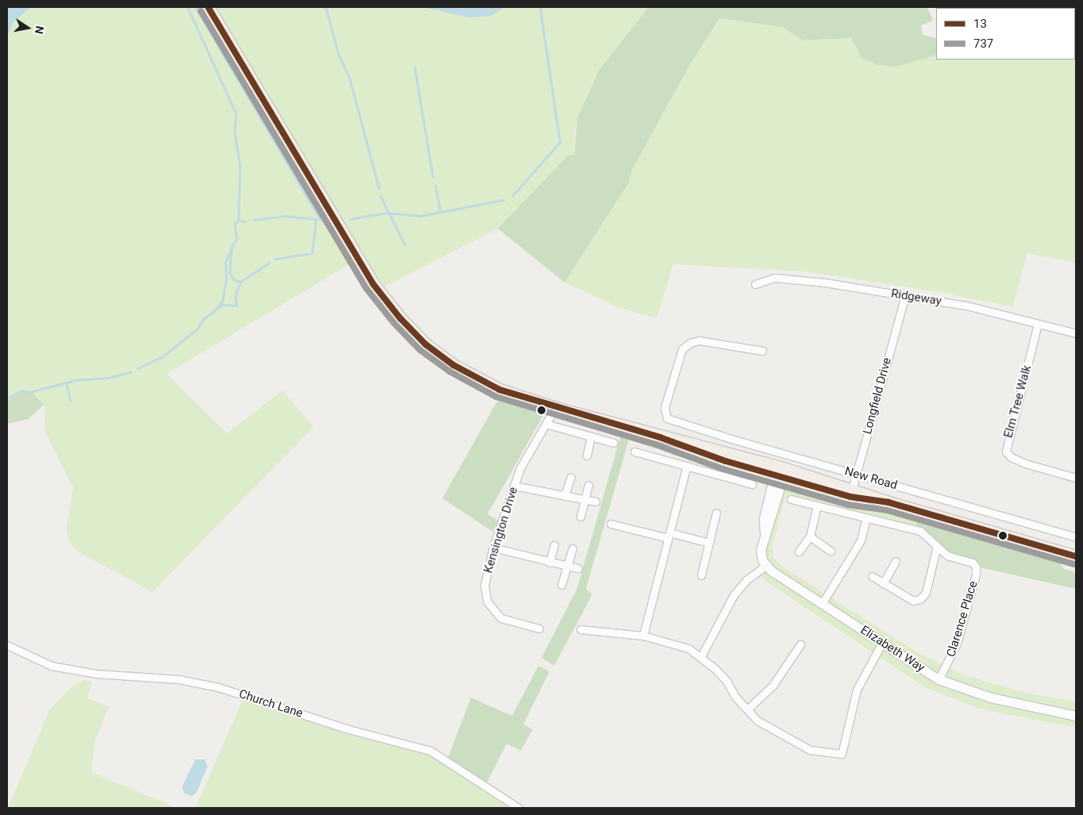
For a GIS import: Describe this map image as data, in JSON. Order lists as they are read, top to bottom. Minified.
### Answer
{"streets":{"main road":["New Road"],"street":["Ridgeway","Longfield Drive","Elm Tree Walk","Kensington Drive","Clarence Place","Elizabeth Way","Church Lane"]},"crossings":[["Ridgeway","Longfield Drive"],["Ridgeway","Elm Tree Walk"],["Longfield Drive","New Road"],["New Road","Kensington Drive"],["Clarence Place","Elizabeth Way"]],"lines":["transit line 13","transit line 737"],"legend":["13","737"],"north":"right"}
